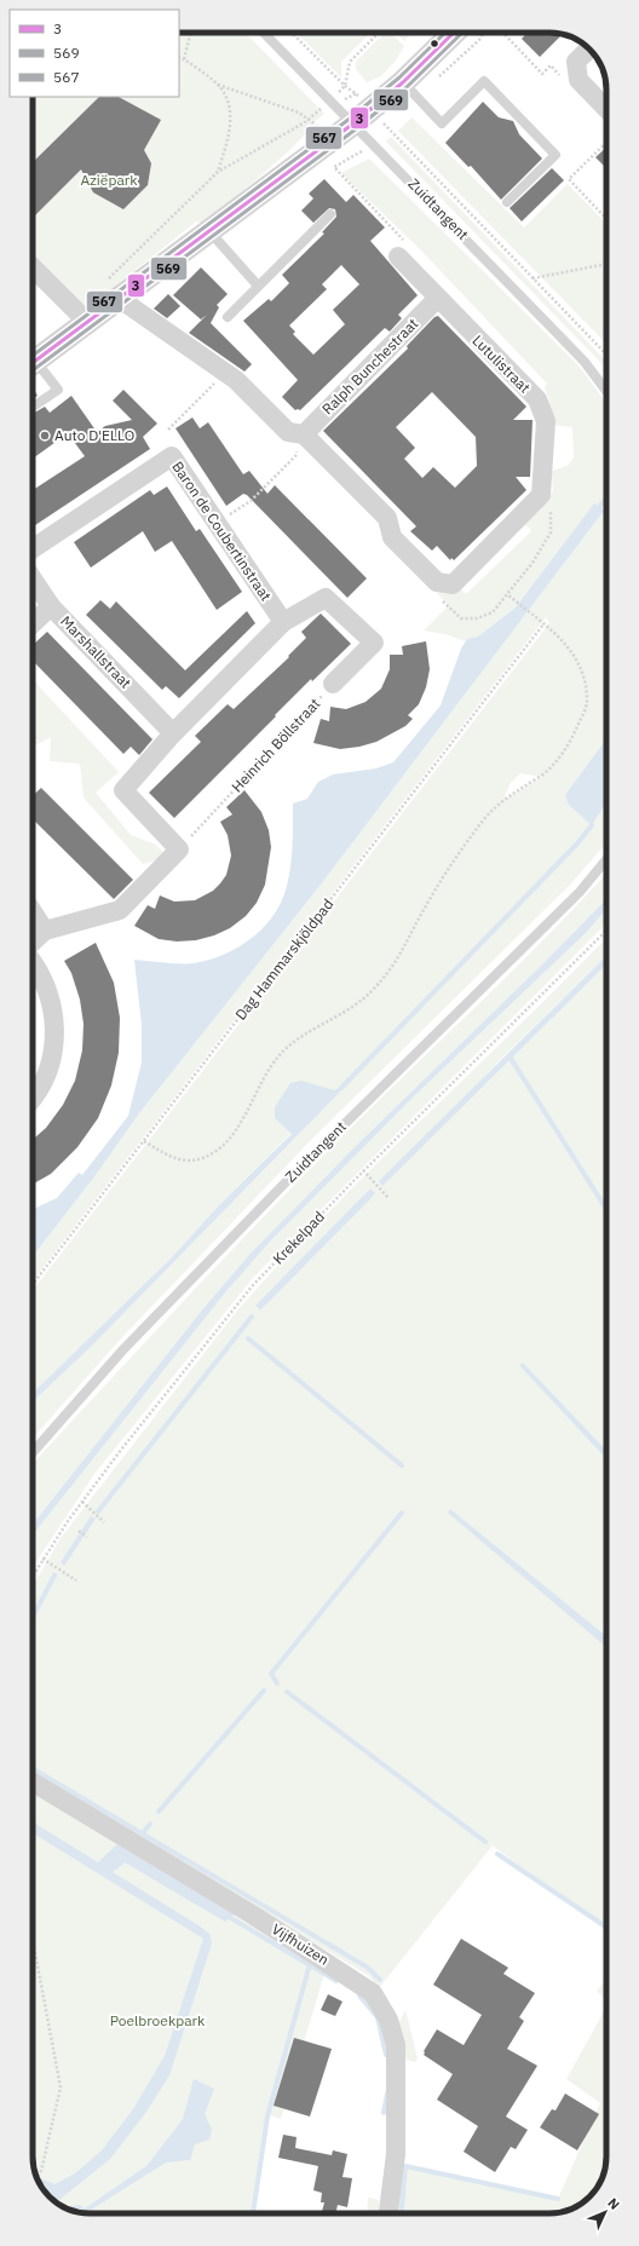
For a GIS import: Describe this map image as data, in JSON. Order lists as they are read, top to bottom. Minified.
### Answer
{"streets":{"street":["Lutulistraat","Ralph Bunchestraat","Baron de Coubertinstraat","Marshallstraat","Vijfhuizen"],"lane":["Zuidtangent"],"path":["Heinrich Böllstraat","Dag Hammarskjöldpad","Krekelpad"]},"crossings":[["Lutulistraat","Ralph Bunchestraat"]],"parks":["Aziëpark","Poelbroekpark"],"places":["Auto D'ELLO"],"lines":["transit line 3","transit line 569","transit line 567"],"legend":["3","569","567"],"north":"top right"}
